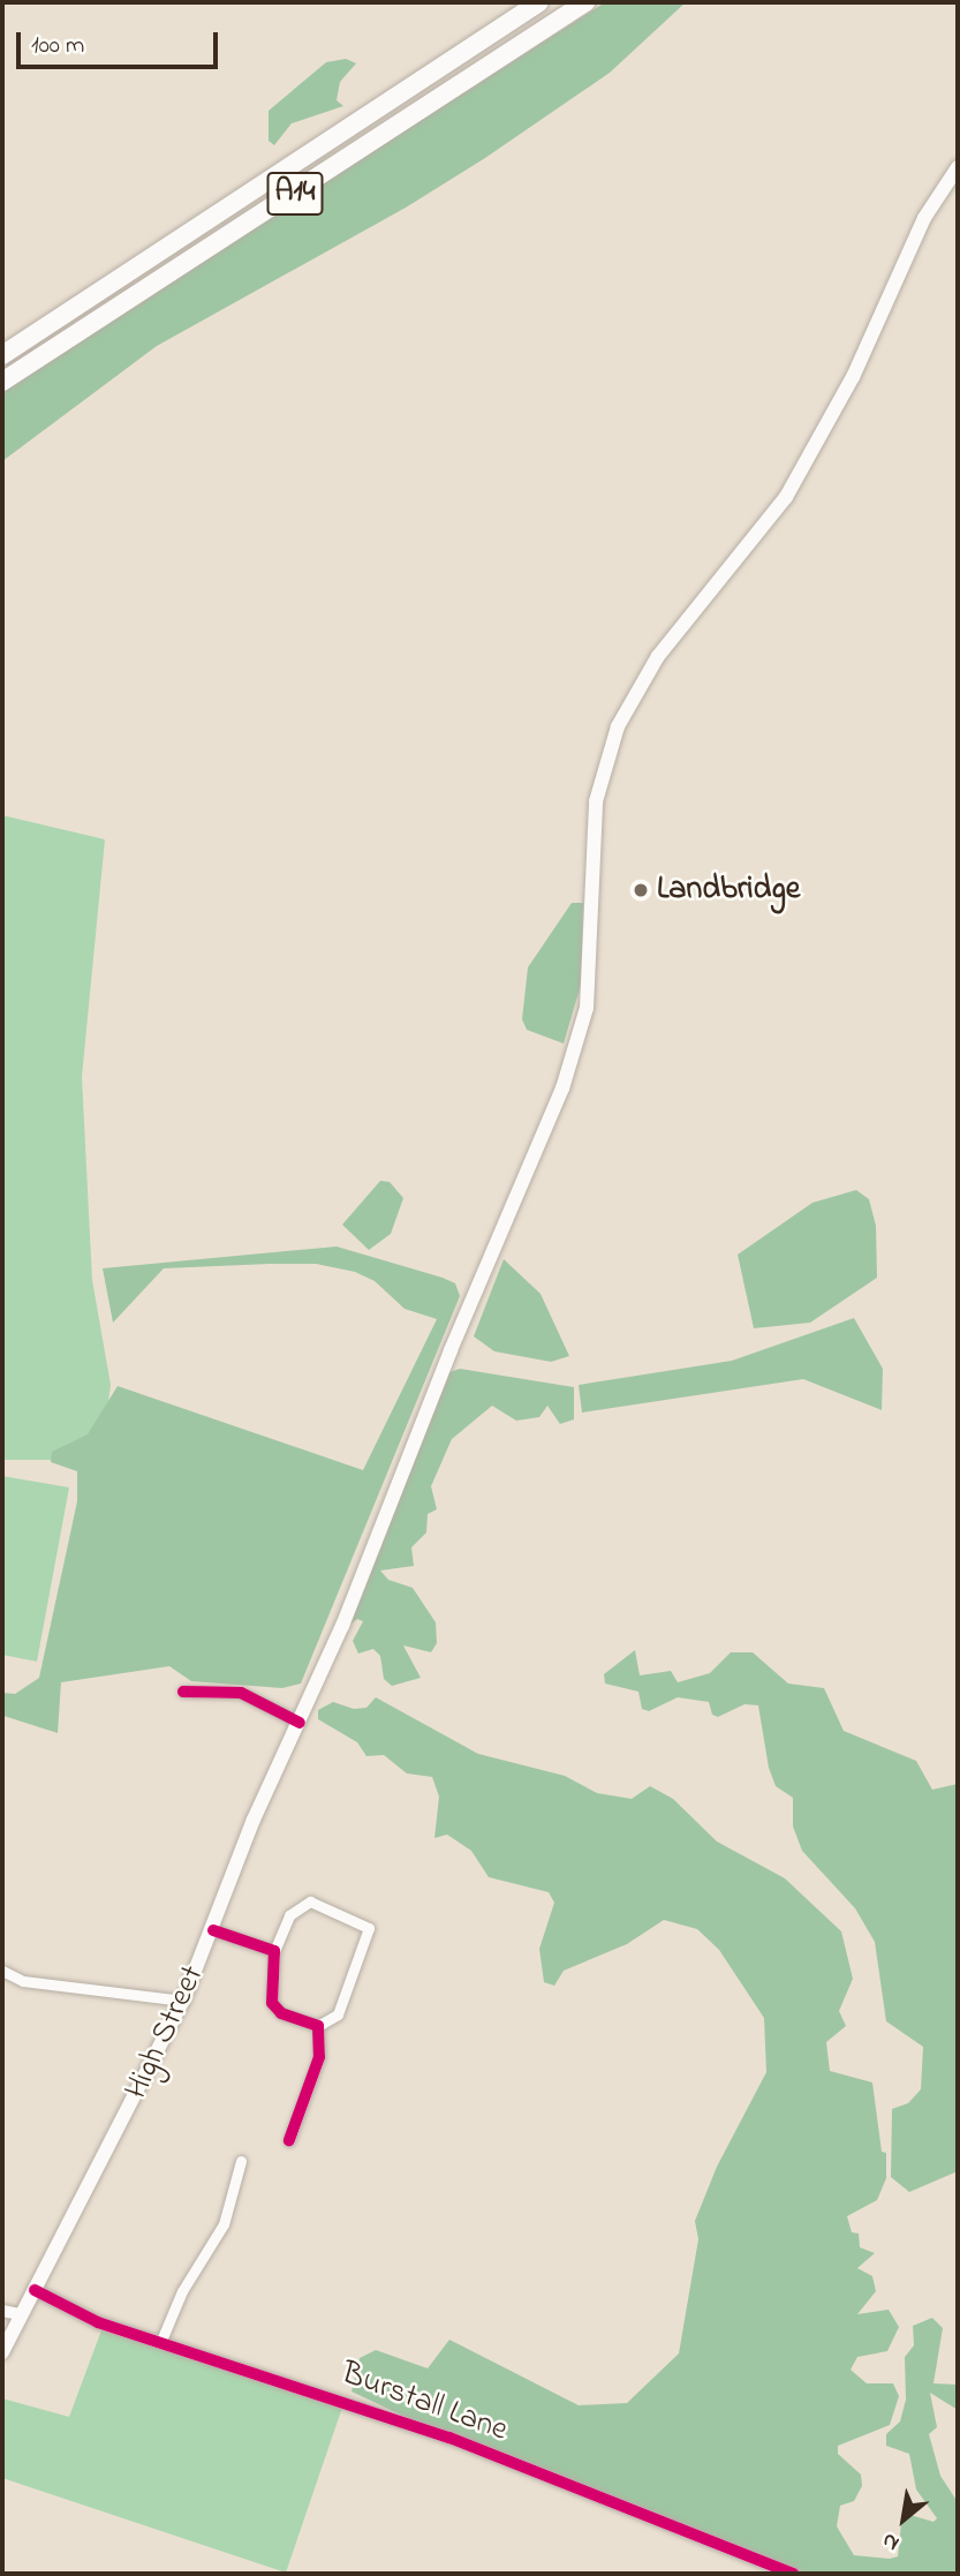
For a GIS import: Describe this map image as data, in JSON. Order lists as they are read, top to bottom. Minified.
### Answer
{"streets":{"highway":["A14"],"main road":["High Street"],"street":["Burstall Lane"]},"crossings":[["High Street","Burstall Lane"]],"places":["Landbridge"],"scale_bar":"100 m","north":"bottom left"}
